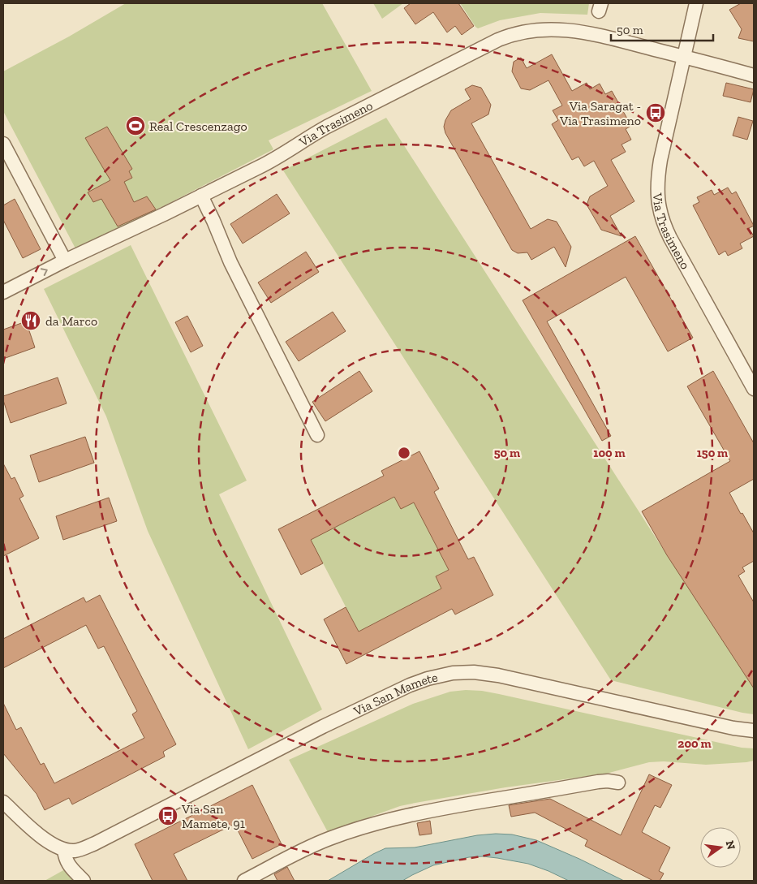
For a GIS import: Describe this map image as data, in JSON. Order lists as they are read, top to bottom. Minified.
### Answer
{"streets":{"street":["Via Trasimeno","Via San Mamete"]},"places":{"bus stop":["Via Saragat - Via Trasimeno","Via San Mamete, 91"],"sports":["Real Crescenzago"],"restaurant":["da Marco"]},"scale_bar":"50 m","north":"right","rings":["50 m","100 m","150 m","200 m"]}
